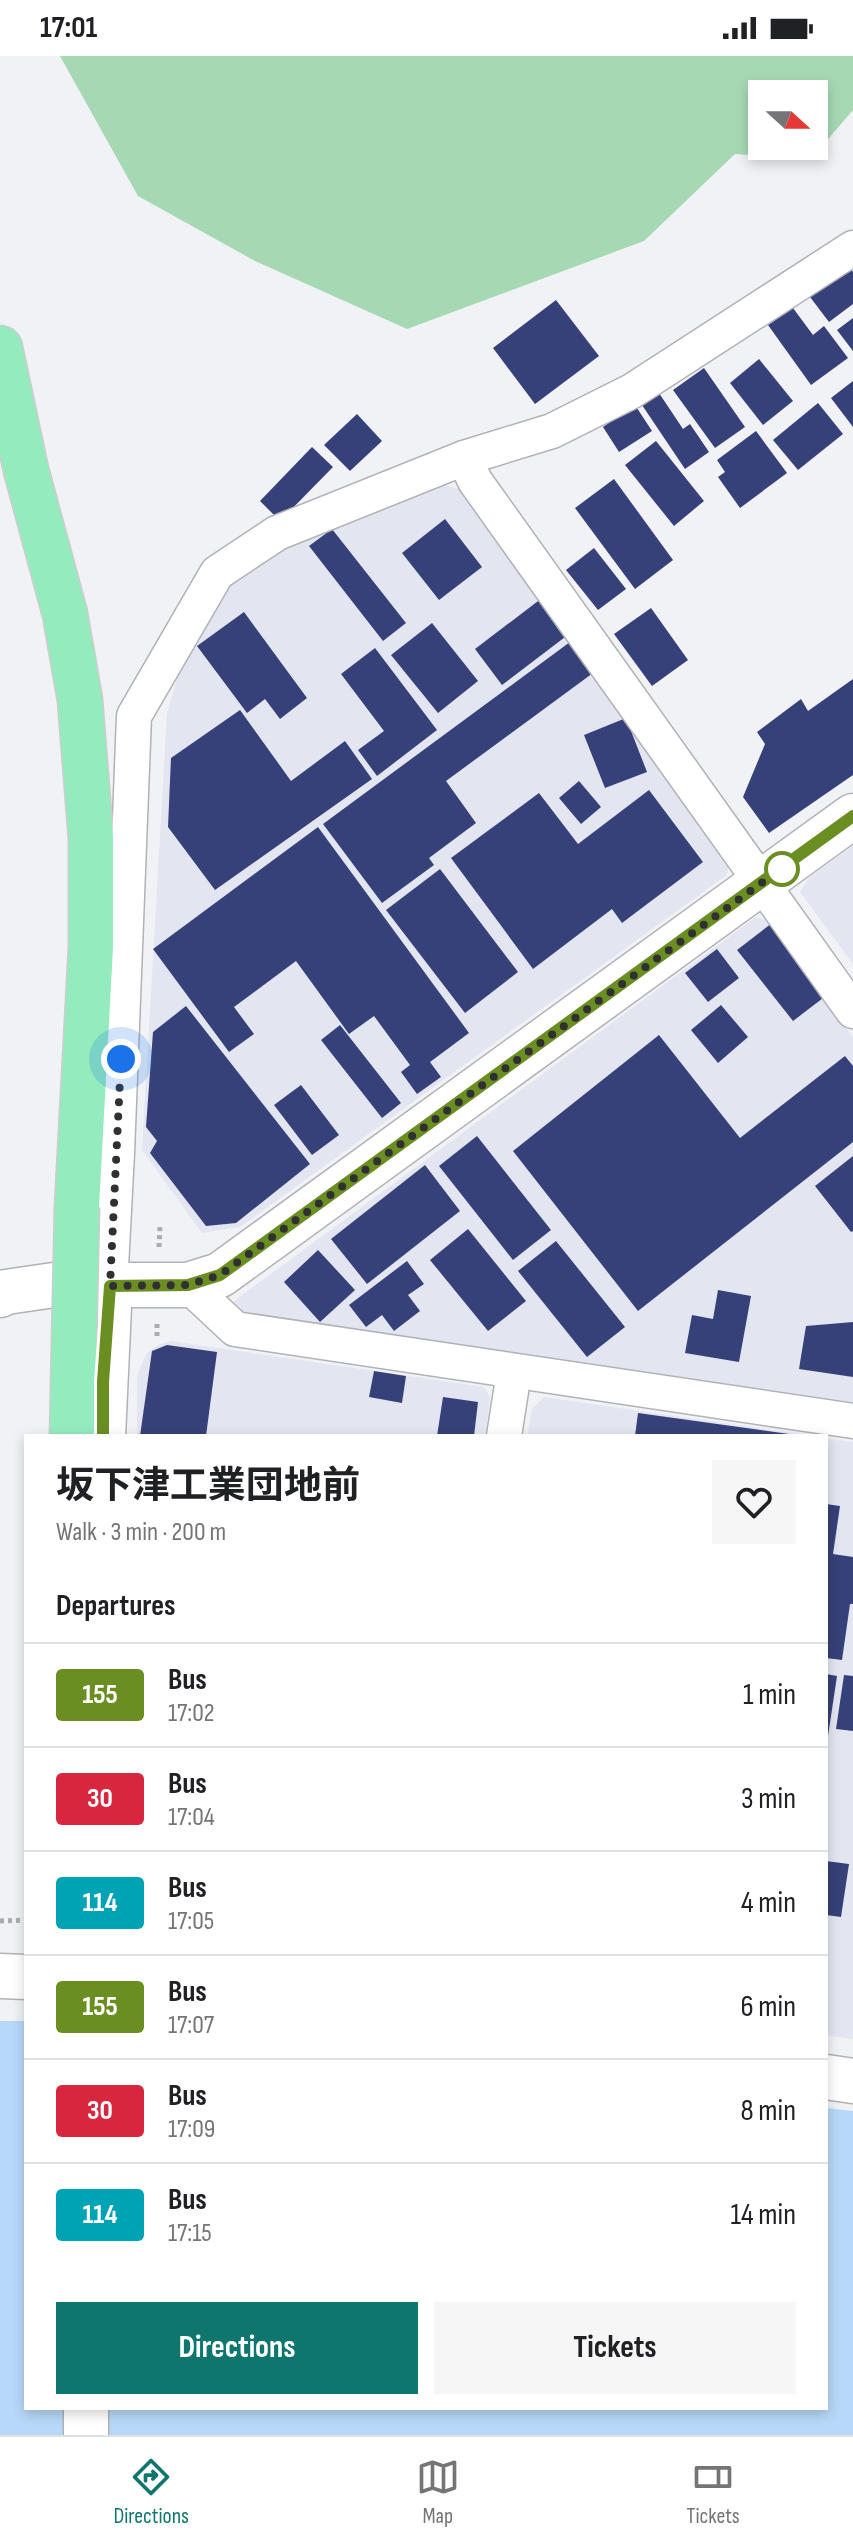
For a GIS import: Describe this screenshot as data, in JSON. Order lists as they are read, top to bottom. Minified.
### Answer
{"lines":["bus line 155"],"north":"right","page":{"status":"17:01","heading":[["坂下津工業団地前","Walk · 3 min · 200 m"],"Departures"],"list":[{"mark":"155","name":"Bus","note":"17:02","value":"1 min"},{"mark":"30","name":"Bus","note":"17:04","value":"3 min"},{"mark":"114","name":"Bus","note":"17:05","value":"4 min"},{"mark":"155","name":"Bus","note":"17:07","value":"6 min"},{"mark":"30","name":"Bus","note":"17:09","value":"8 min"},{"mark":"114","name":"Bus","note":"17:15","value":"14 min"}],"buttons":["Directions","Tickets"],"tabs":["Directions","Map","Tickets"]}}
